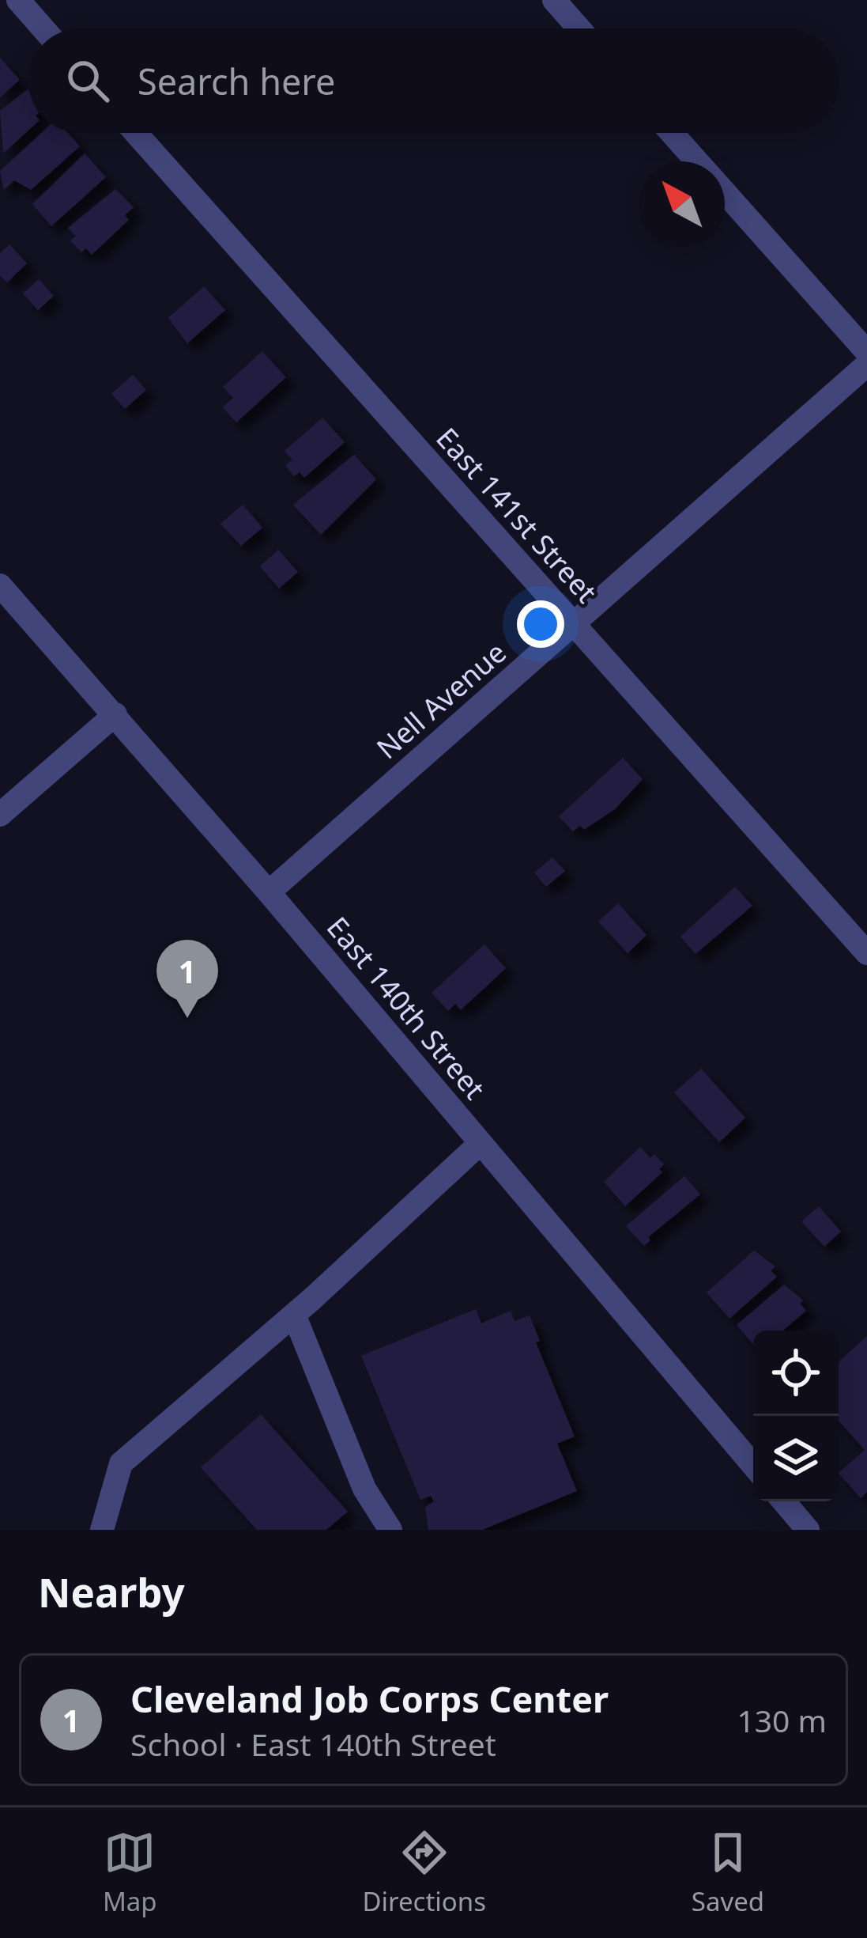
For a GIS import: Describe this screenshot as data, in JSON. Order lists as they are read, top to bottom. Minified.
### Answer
{"streets":{"street":["East 141st Street","Nell Avenue","East 140th Street"]},"crossings":[["East 141st Street","Nell Avenue"],["Nell Avenue","East 140th Street"]],"north":"top left","page":{"search":"Search here","pins":"1","heading":"Nearby","list":[{"mark":"1","name":"Cleveland Job Corps Center","note":"School · East 140th Street","value":"130 m"}],"nav":["Map","Directions","Saved"]}}
